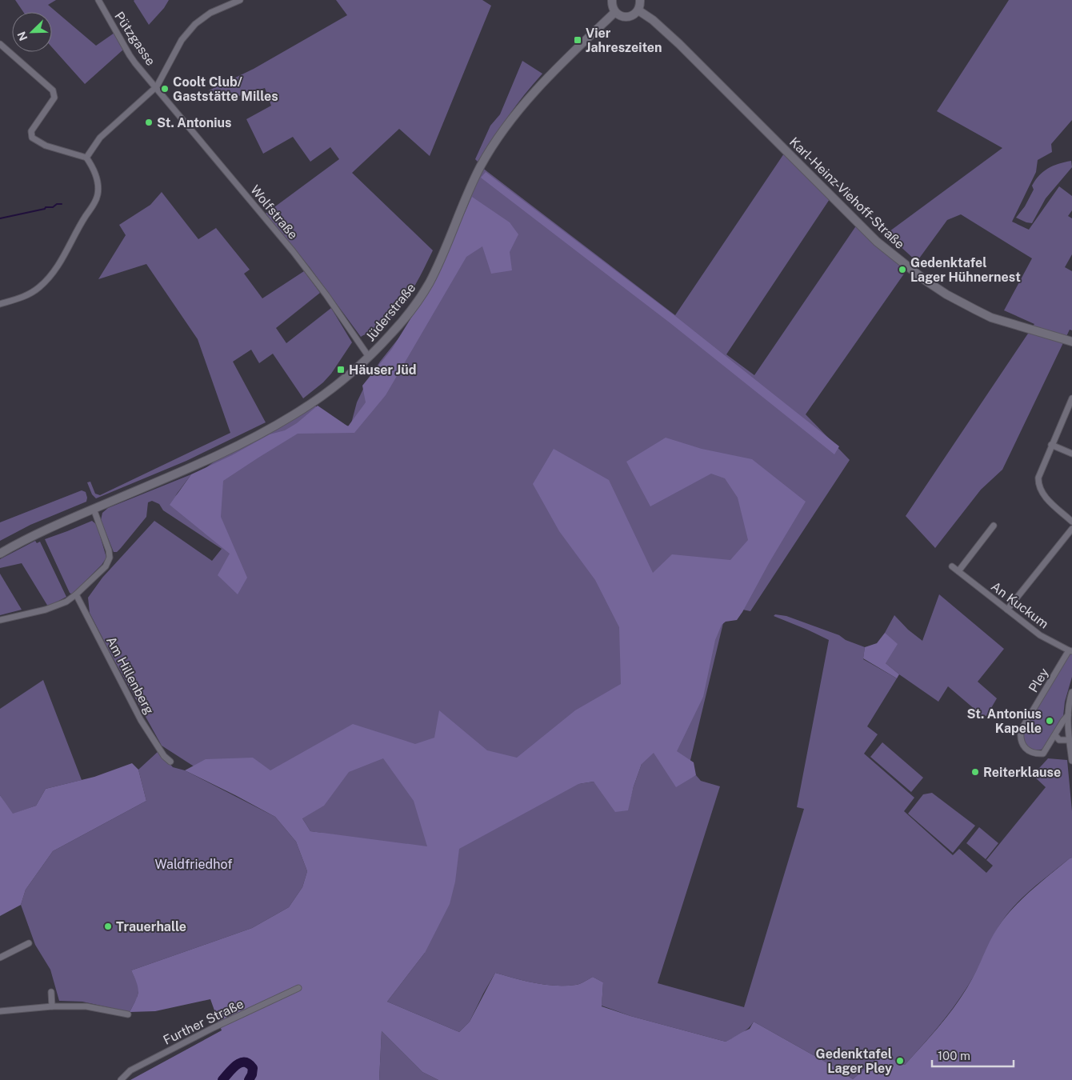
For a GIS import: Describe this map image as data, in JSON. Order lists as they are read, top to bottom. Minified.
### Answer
{"streets":{"main road":["Karl-Heinz-Viehoff-Straße","Jüderstraße"],"street":["Pützgasse","Wolfstraße","An Kuckum","Am Hillenberg","Pley","Further Straße"]},"crossings":[["Pützgasse","Wolfstraße"],["Wolfstraße","Jüderstraße"],["An Kuckum","Pley"]],"parks":["Waldfriedhof"],"places":{"transit":["Vier Jahreszeiten","Häuser Jüd"],"other":["Coolt Club/ Gaststätte Milles","St. Antonius","Gedenktafel Lager Hühnernest","St. Antonius Kapelle","Reiterklause","Trauerhalle","Gedenktafel Lager Pley"]},"scale_bar":"100 m","north":"bottom left"}
